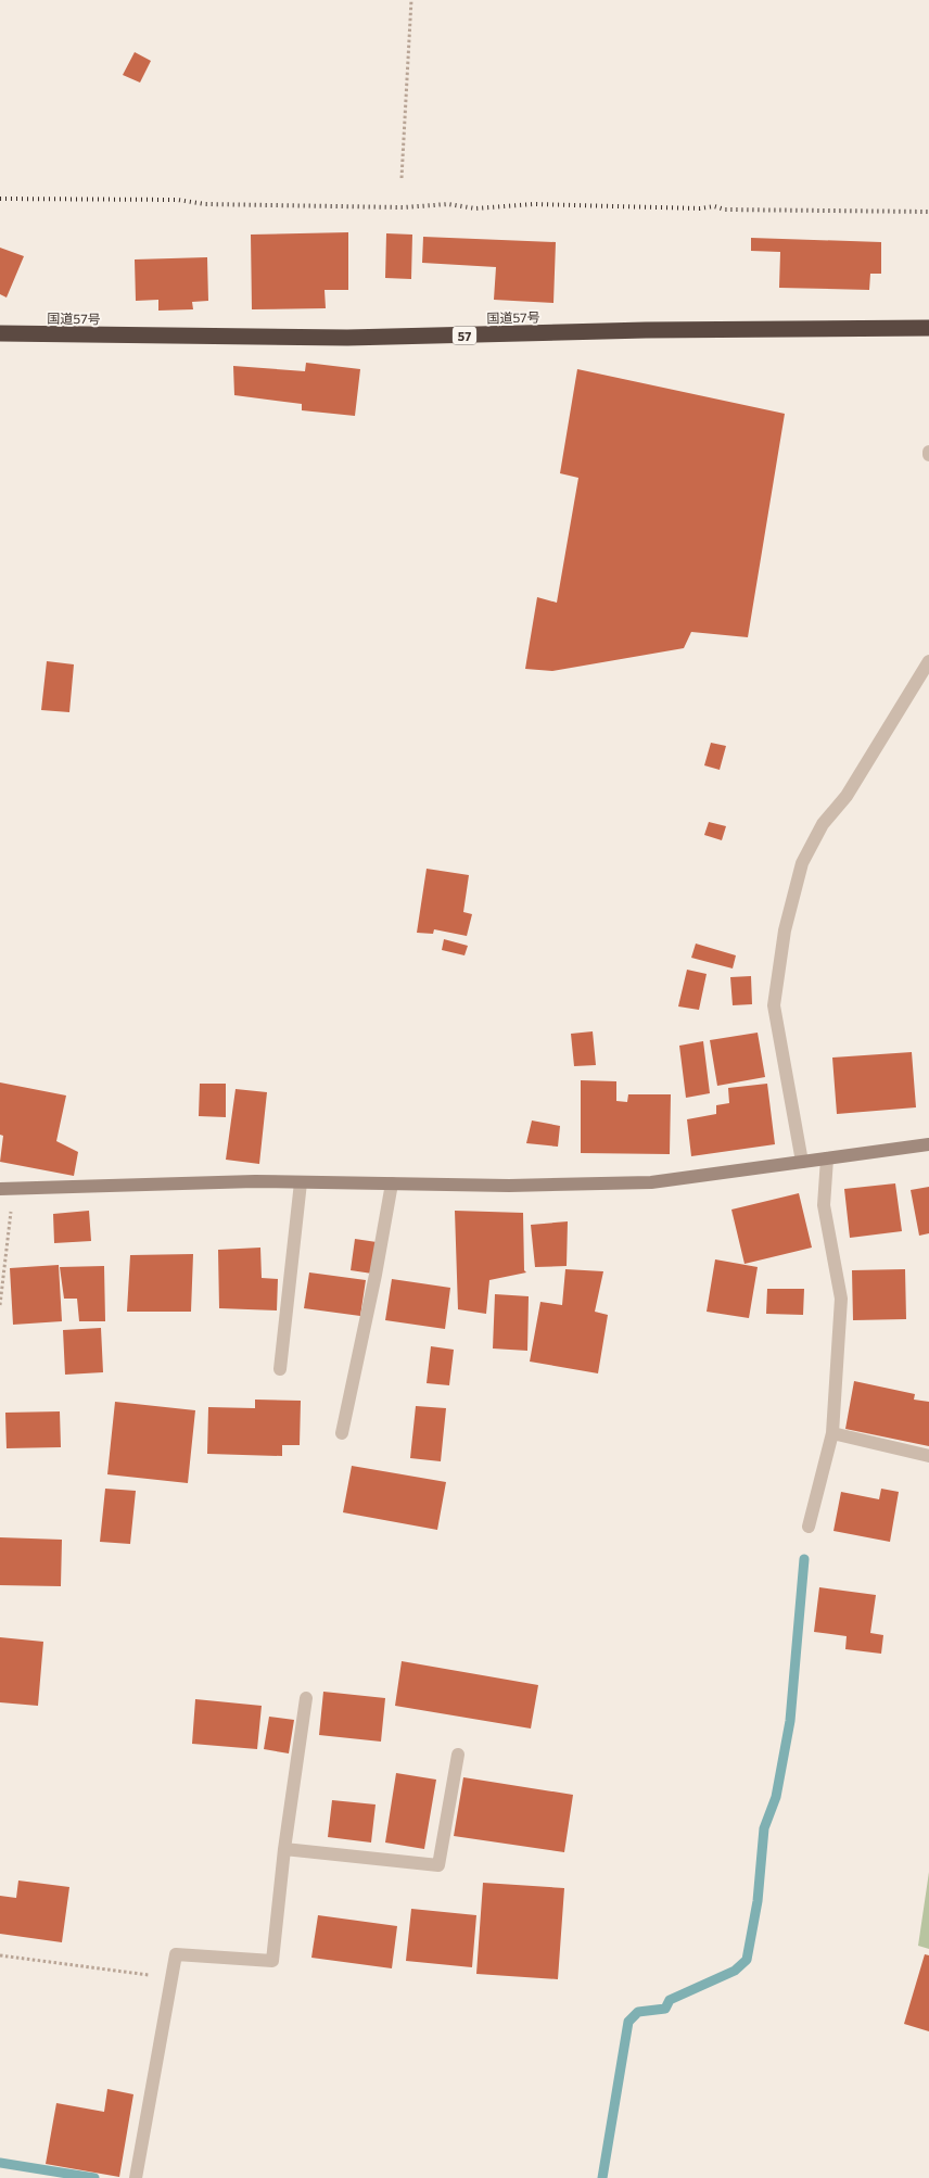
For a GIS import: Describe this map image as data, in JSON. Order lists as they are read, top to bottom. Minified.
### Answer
{"streets":{"highway":["国道57号","57"]}}
